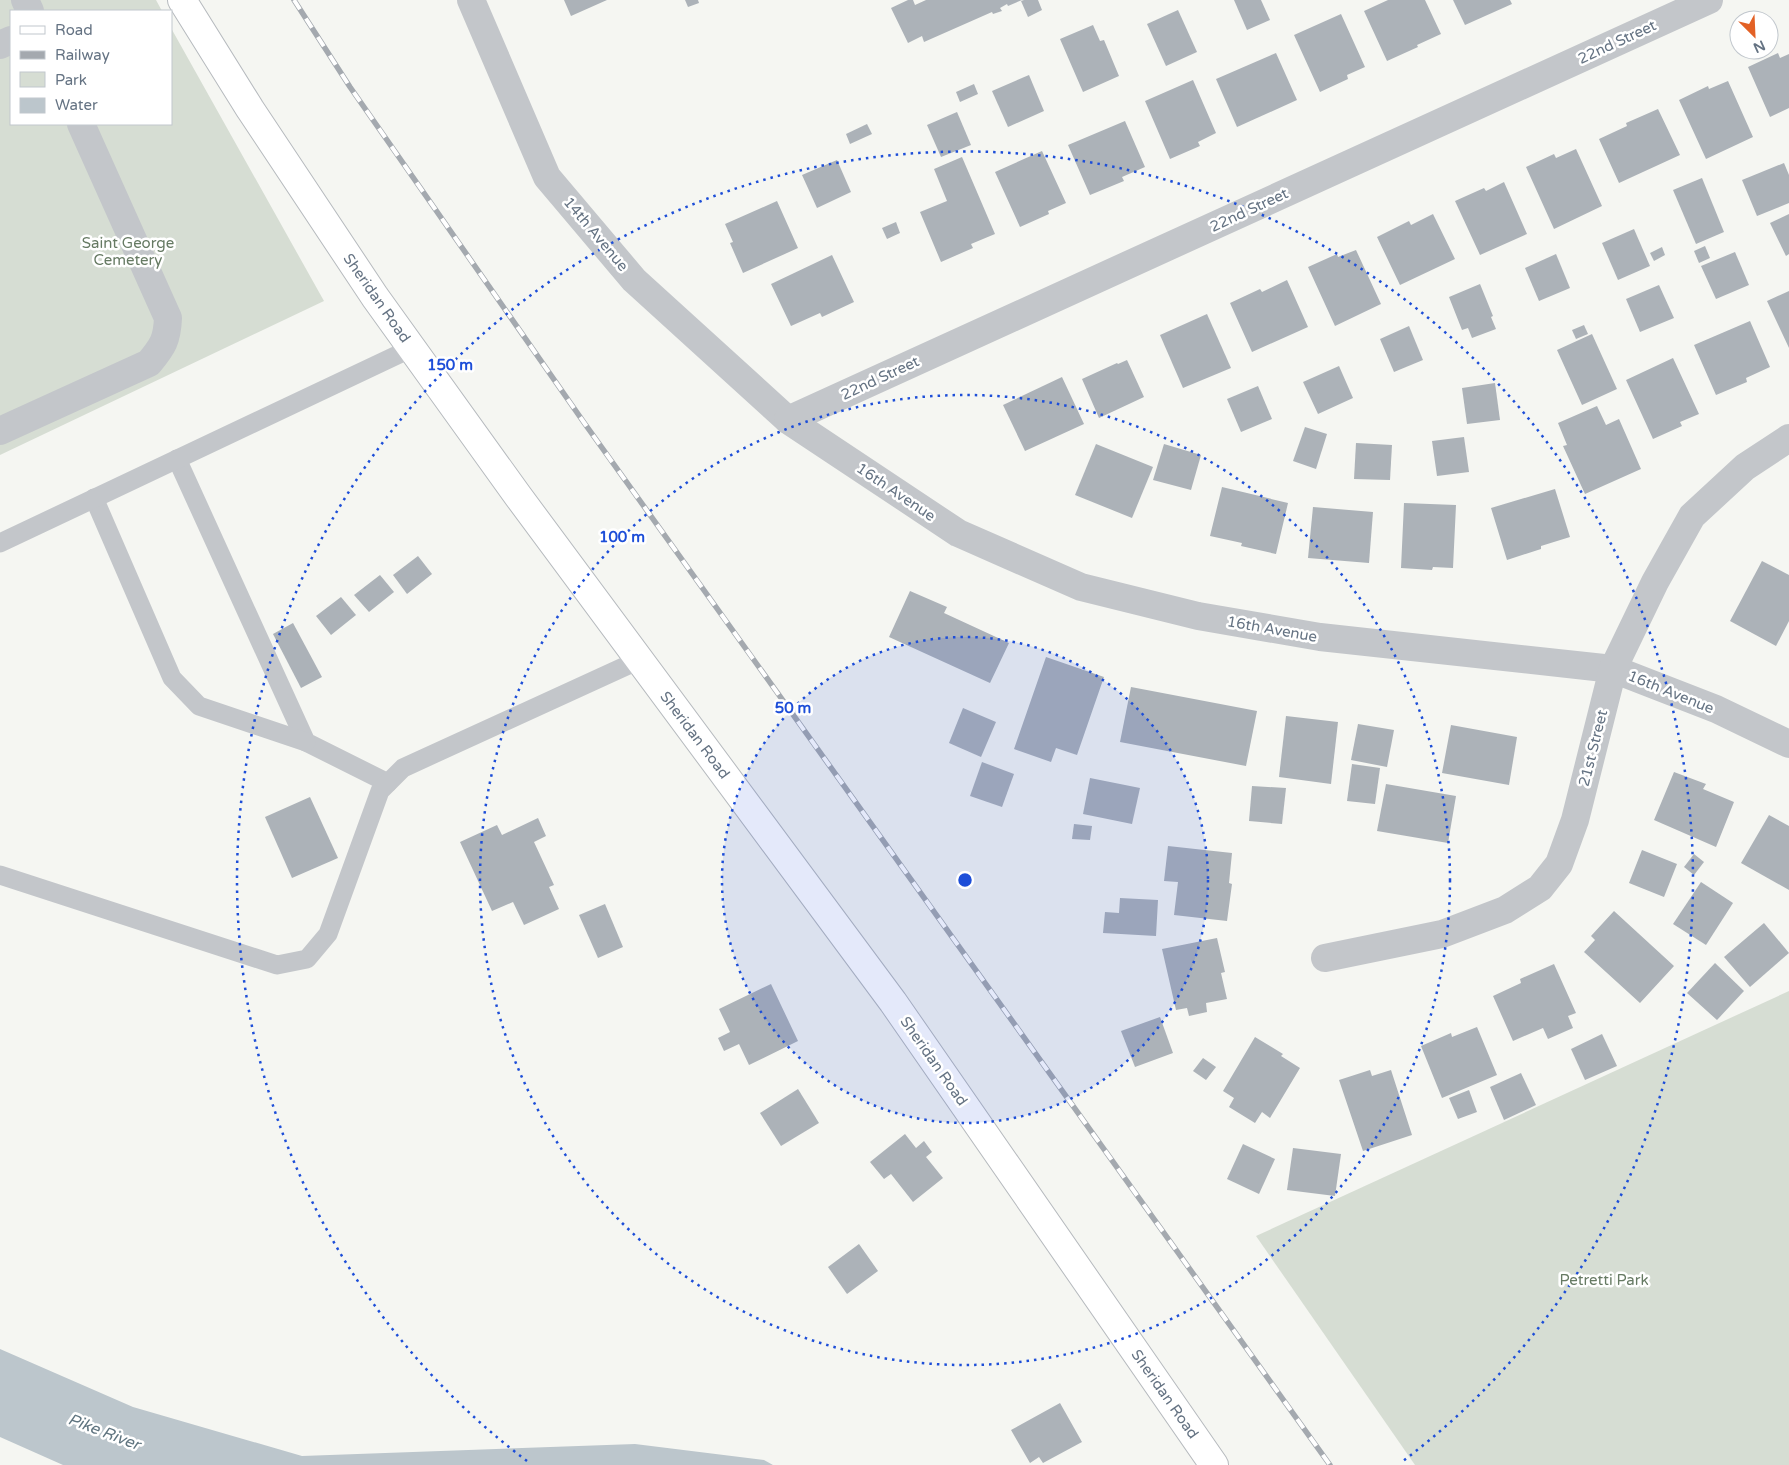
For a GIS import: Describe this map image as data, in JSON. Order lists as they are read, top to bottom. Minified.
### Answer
{"streets":{"street":["22nd Street","14th Avenue","Sheridan Road","16th Avenue","21st Street"]},"crossings":[["22nd Street","14th Avenue"],["22nd Street","16th Avenue"],["14th Avenue","16th Avenue"],["16th Avenue","21st Street"]],"water":["Pike River"],"parks":["Saint George Cemetery","Petretti Park"],"legend":["Road","Railway","Park","Water"],"north":"bottom right","rings":["150 m","100 m","50 m"]}
